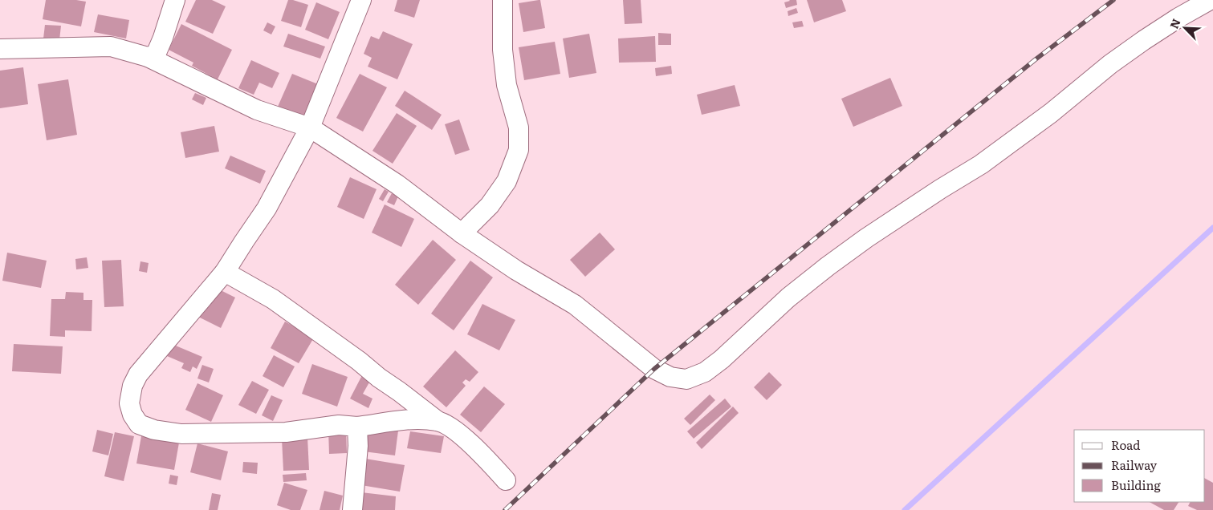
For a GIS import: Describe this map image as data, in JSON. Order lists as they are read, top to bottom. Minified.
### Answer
{"legend":["Road","Railway","Building"],"north":"top left"}
